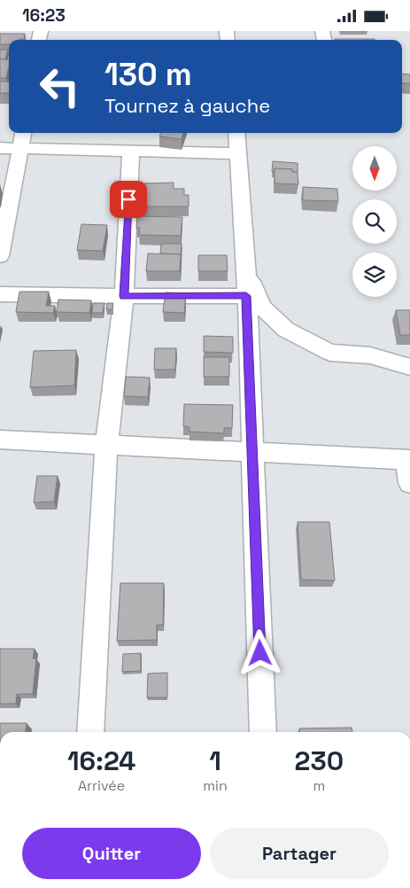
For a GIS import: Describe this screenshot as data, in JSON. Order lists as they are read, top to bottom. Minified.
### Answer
{"north":"bottom","page":{"status":"16:23","turn":["130 m","Tournez à gauche"],"eta":["16:24","Arrivée","1","min","230","m"],"buttons":["Quitter","Partager"]}}
